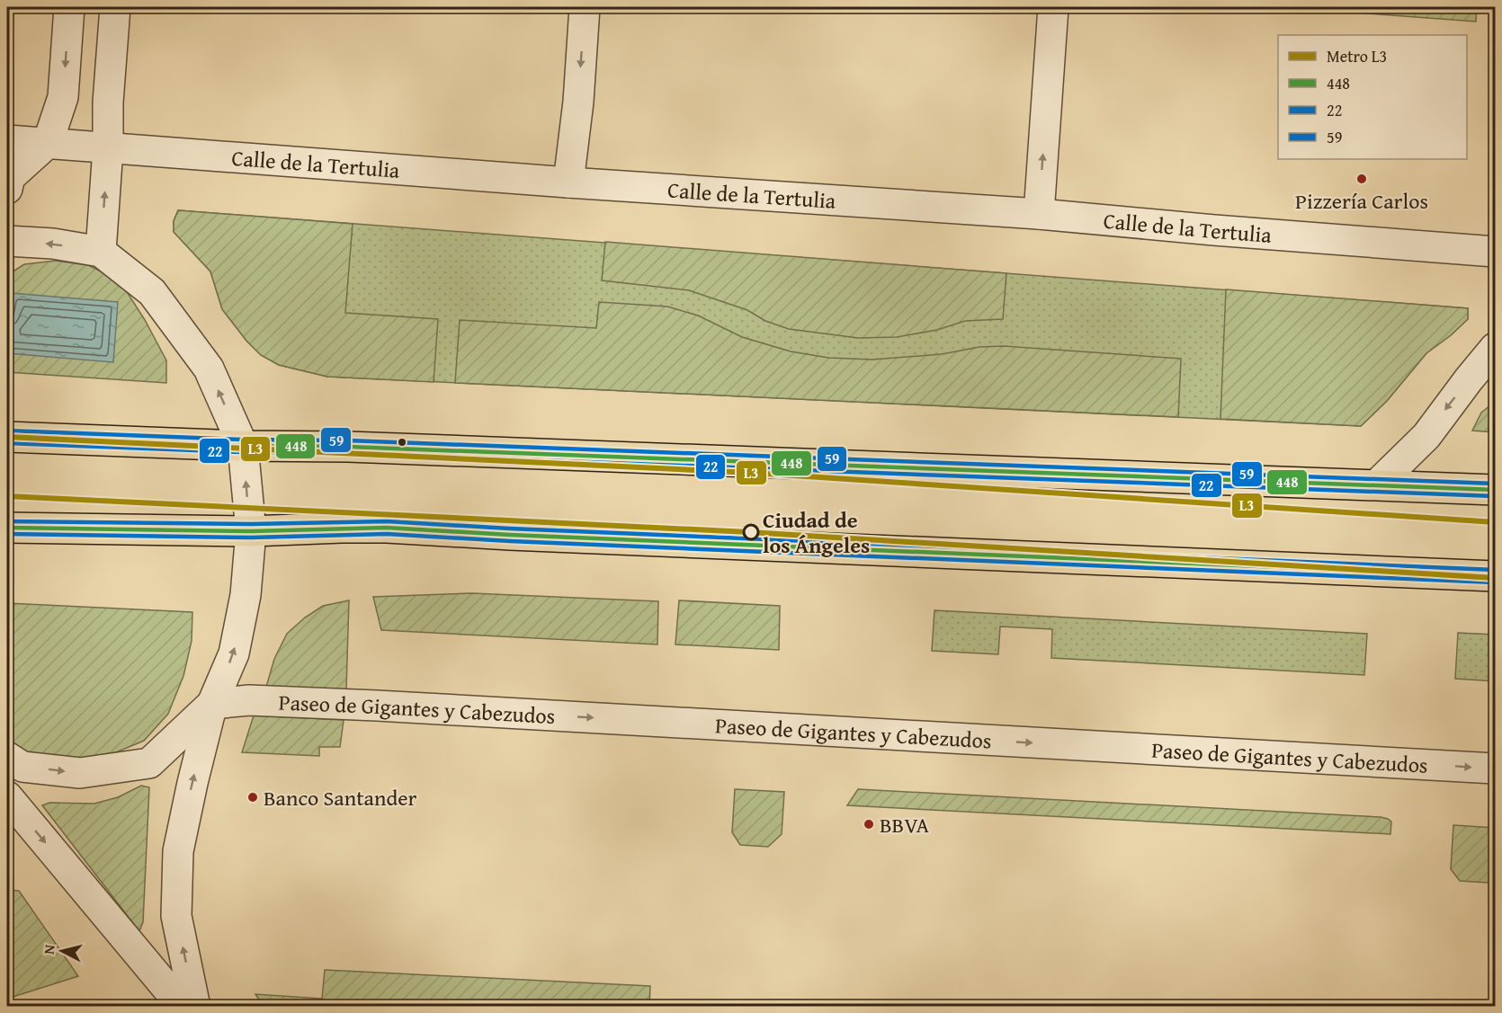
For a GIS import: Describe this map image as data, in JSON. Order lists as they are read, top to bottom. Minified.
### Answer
{"streets":{"street":["Calle de la Tertulia","Paseo de Gigantes y Cabezudos"]},"one_way":["Paseo de Gigantes y Cabezudos"],"places":["Pizzería Carlos","Ciudad de los Ángeles","Banco Santander","BBVA"],"lines":["transit line 59","metro line L3","transit line 448","transit line 22"],"legend":["Metro L3","448","22","59"],"north":"left"}
